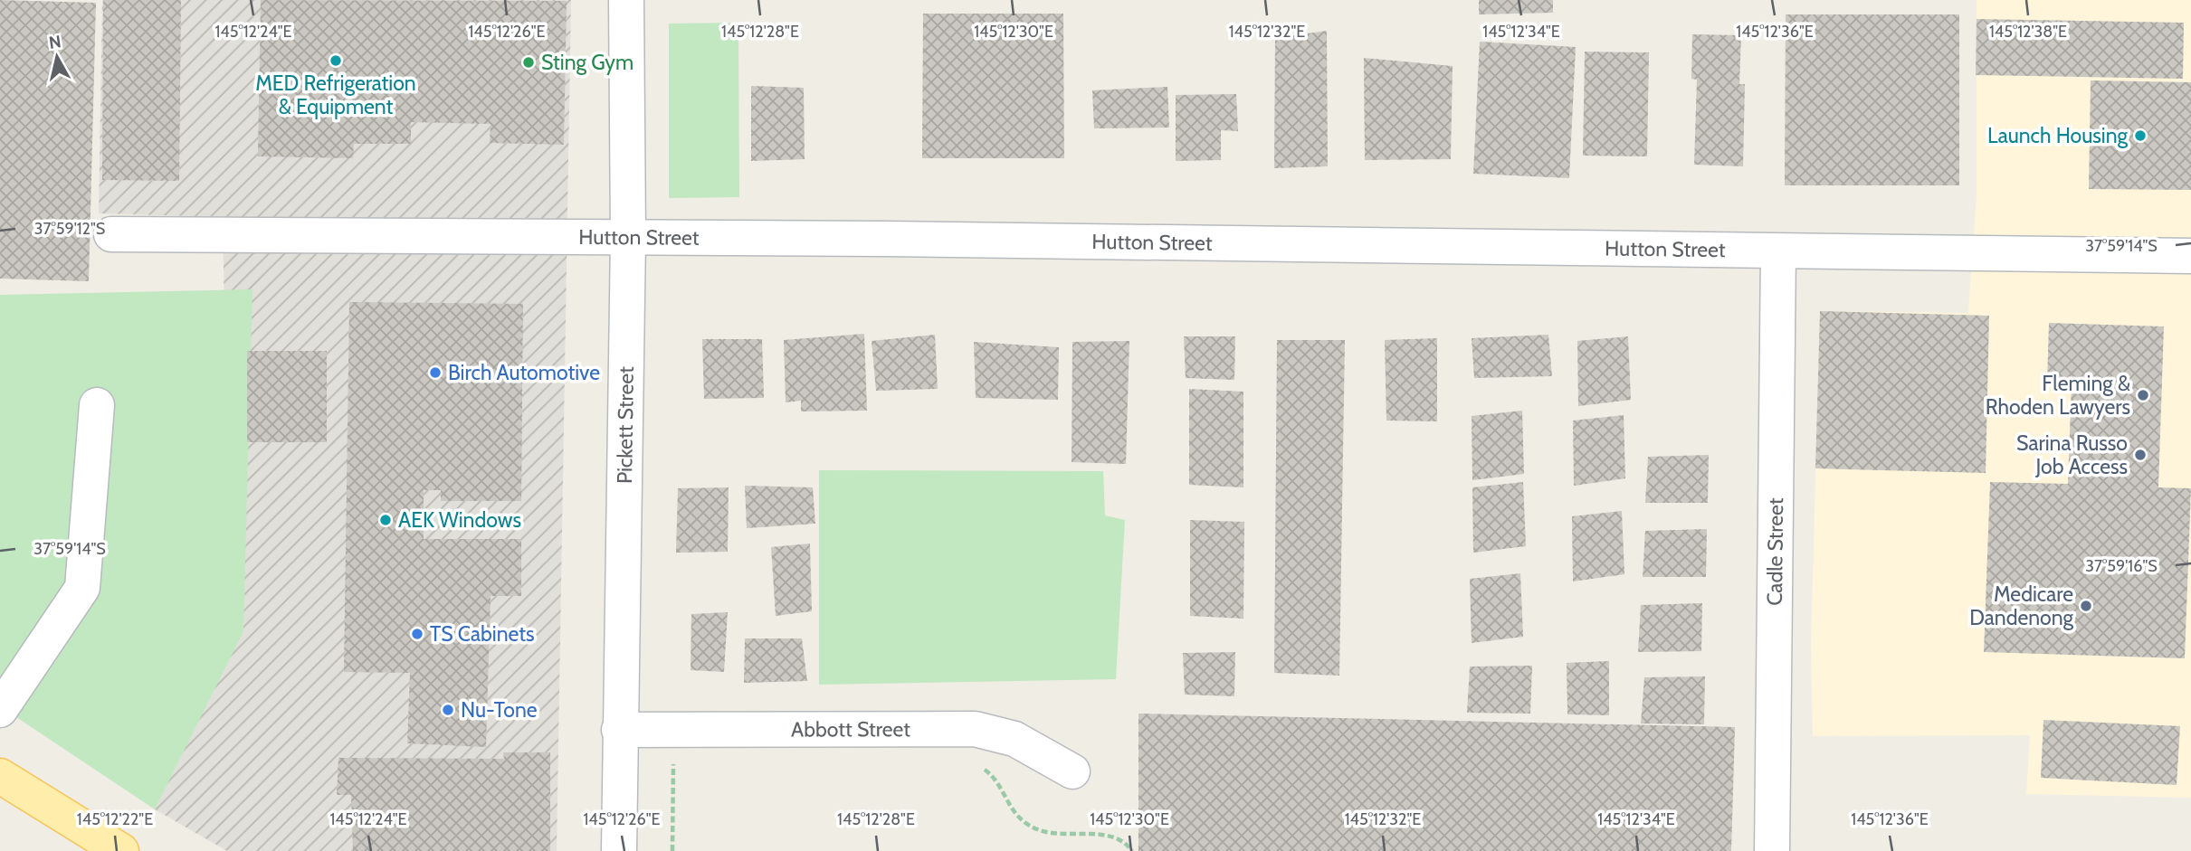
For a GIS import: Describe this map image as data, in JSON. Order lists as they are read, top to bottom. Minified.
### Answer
{"streets":{"street":["Hutton Street","Pickett Street","Cadle Street","Abbott Street"]},"crossings":[["Hutton Street","Pickett Street"],["Hutton Street","Cadle Street"],["Pickett Street","Abbott Street"]],"places":["MED Refrigeration & Equipment","Sting Gym","Launch Housing","Birch Automotive","Fleming & Rhoden Lawyers","Sarina Russo Job Access","AEK Windows","Medicare Dandenong","TS Cabinets","Nu-Tone"],"north":"top","coordinates":["145°12'24\"E","145°12'26\"E","145°12'28\"E","145°12'30\"E","145°12'32\"E","145°12'34\"E","145°12'36\"E","145°12'38\"E","37°59'12\"S","37°59'14\"S","37°59'16\"S","145°12'22\"E"]}
